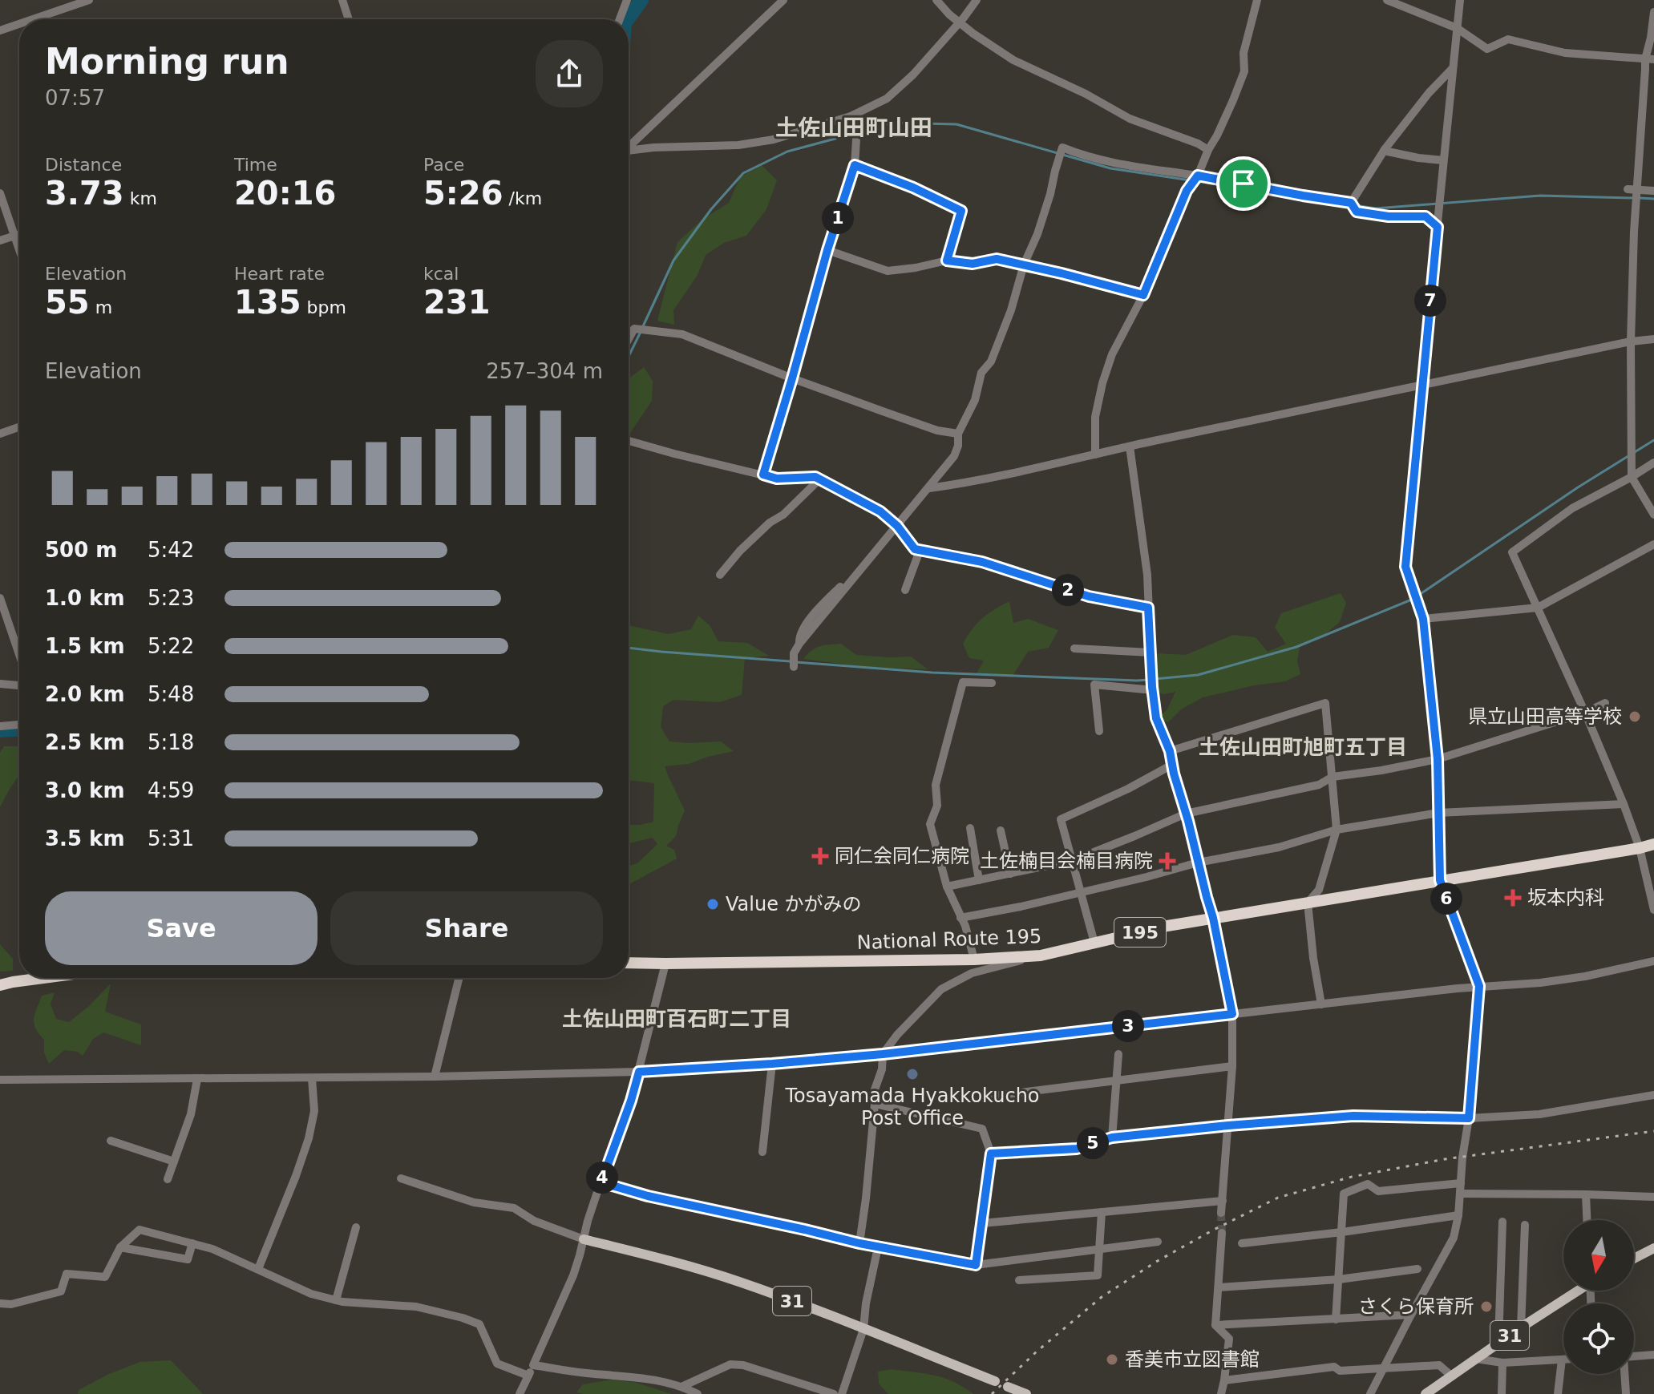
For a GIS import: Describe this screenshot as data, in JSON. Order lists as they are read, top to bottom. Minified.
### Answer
{"streets":{"highway":["195","National Route 195"],"main road":["31"]},"districts":["土佐山田町山田","土佐山田町旭町五丁目","土佐山田町百石町二丁目"],"places":{"other":["県立山田高等学校","Value かがみの","Tosayamada Hyakkokucho Post Office","さくら保育所","香美市立図書館"],"health":["同仁会同仁病院","土佐楠目会楠目病院","坂本内科"]},"north":"bottom","page":{"heading":["Morning run","07:57"],"stats":[["Distance","3.73 km"],["Time","20:16"],["Pace","5:26 /km"],["Elevation","55 m"],["Heart rate","135 bpm"],["kcal","231"]],"pins":["1","7","2","6","3","5","4"],"chart":["Elevation","257–304 m"],"list":[{"name":"500 m","note":"5:42"},{"name":"1.0 km","note":"5:23"},{"name":"1.5 km","note":"5:22"},{"name":"2.0 km","note":"5:48"},{"name":"2.5 km","note":"5:18"},{"name":"3.0 km","note":"4:59"},{"name":"3.5 km","note":"5:31"}],"buttons":["Save","Share"]}}
